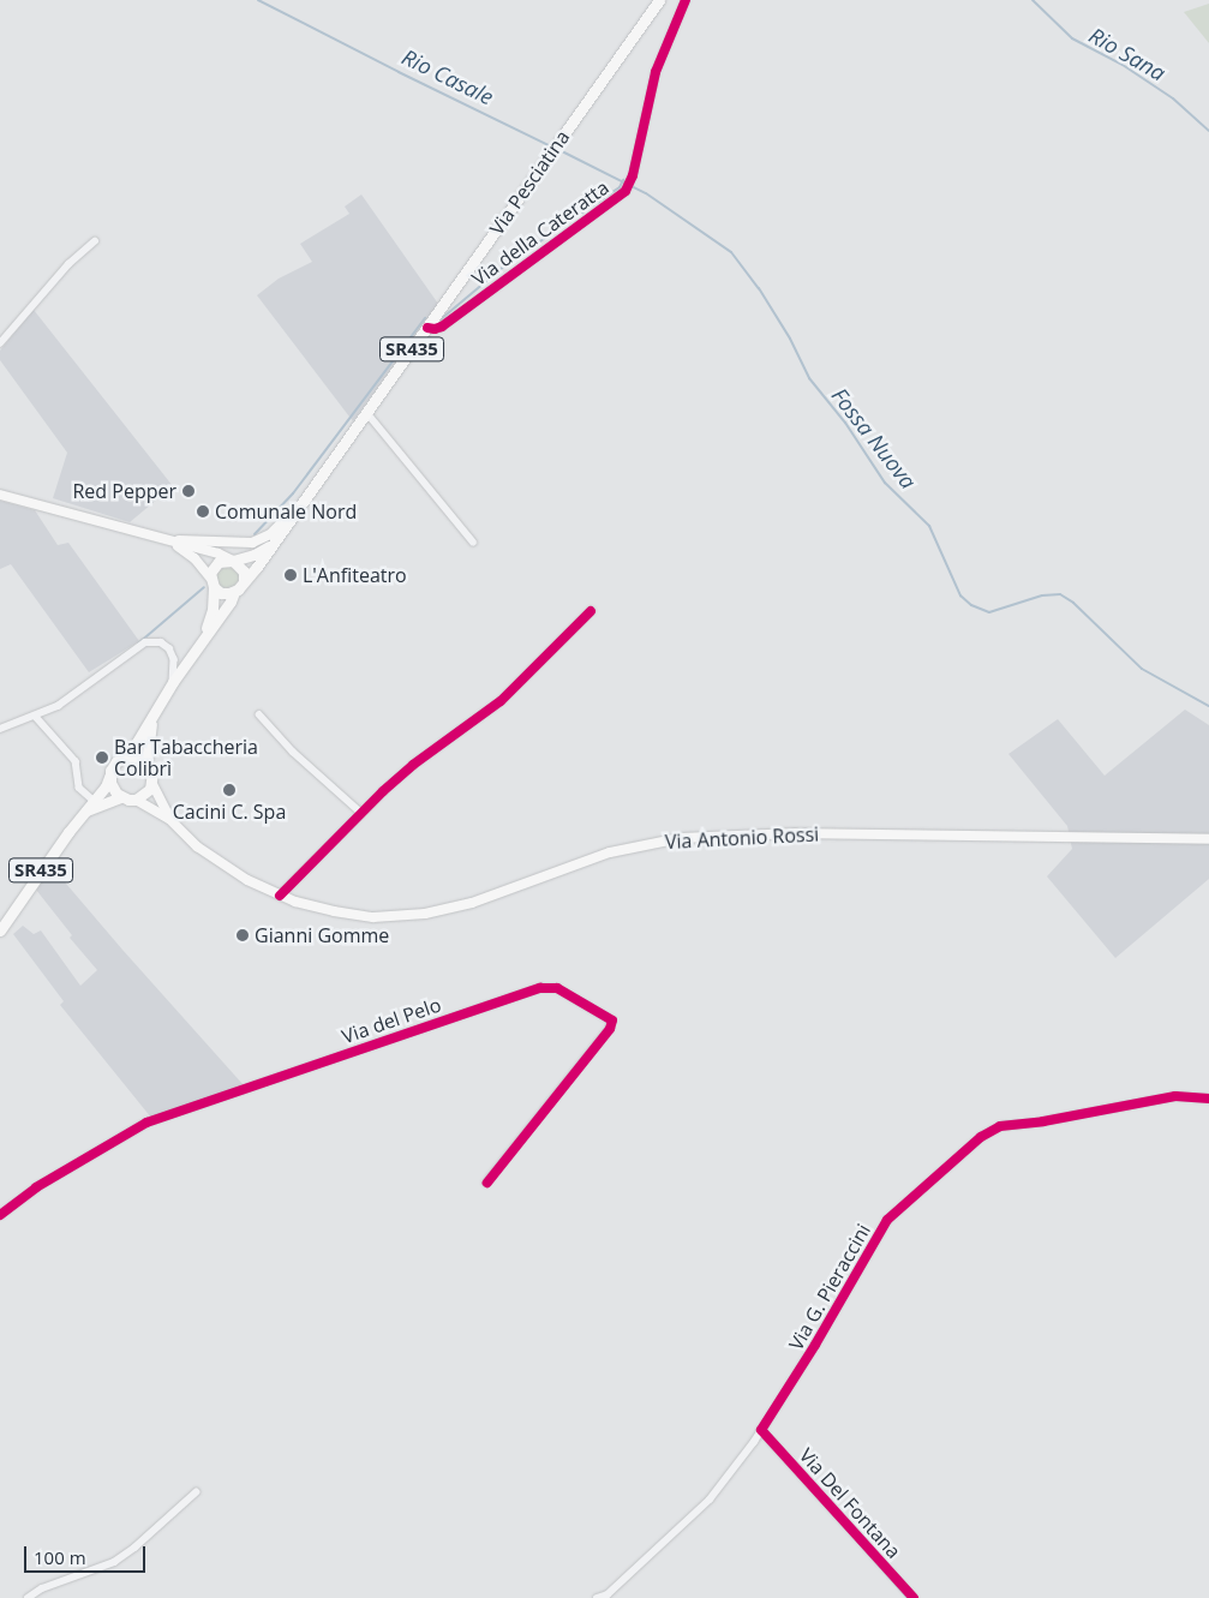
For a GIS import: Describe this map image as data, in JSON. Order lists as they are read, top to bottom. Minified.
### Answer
{"streets":{"main road":["Via Pesciatina","SR435","Via Antonio Rossi"],"street":["Via della Cateratta","Via del Pelo","Via G. Pieraccini","Via Del Fontana"]},"crossings":[["Via Pesciatina","Via della Cateratta"],["Via G. Pieraccini","Via Del Fontana"]],"water":["Rio Sana","Rio Casale","Fossa Nuova"],"places":["Red Pepper","Comunale Nord","L'Anfiteatro","Bar Tabaccheria Colibrì","Cacini C. Spa","Gianni Gomme"],"scale_bar":"100 m"}
